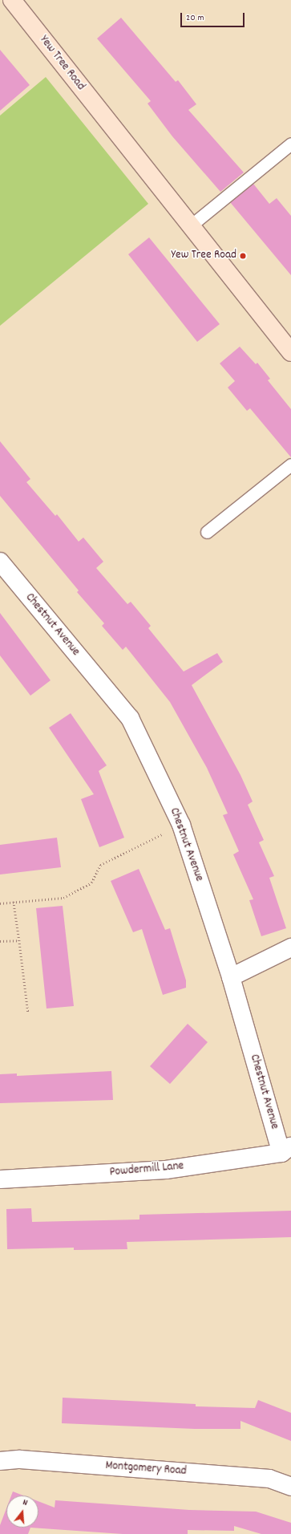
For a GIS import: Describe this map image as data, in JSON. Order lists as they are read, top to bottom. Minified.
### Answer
{"streets":{"street":["Yew Tree Road","Chestnut Avenue","Powdermill Lane","Montgomery Road"]},"crossings":[["Chestnut Avenue","Powdermill Lane"]],"places":["Yew Tree Road"],"scale_bar":"20 m","north":"top"}
